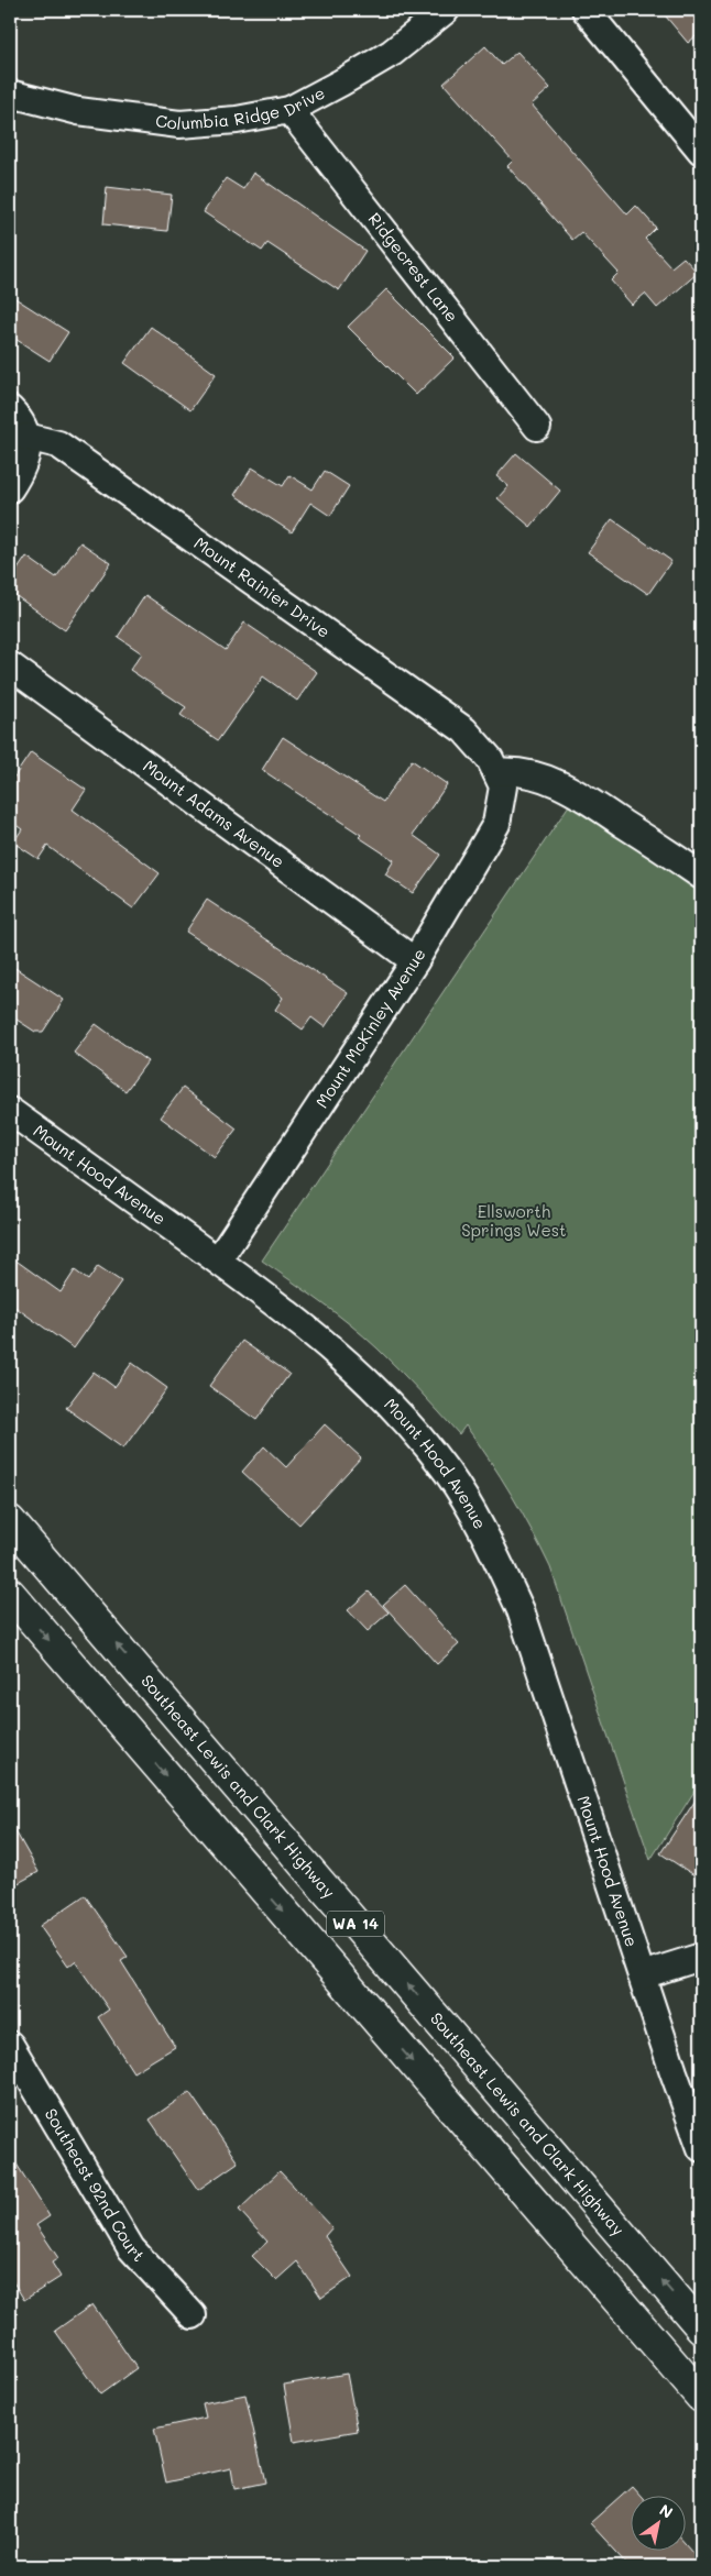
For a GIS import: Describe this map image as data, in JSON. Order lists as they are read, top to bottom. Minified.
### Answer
{"streets":{"highway":["Southeast Lewis and Clark Highway","WA 14"],"street":["Columbia Ridge Drive","Ridgecrest Lane","Mount Rainier Drive","Mount Adams Avenue","Mount McKinley Avenue","Mount Hood Avenue","Southeast 92nd Court"]},"crossings":[["Columbia Ridge Drive","Ridgecrest Lane"],["Mount Rainier Drive","Mount McKinley Avenue"],["Mount Adams Avenue","Mount McKinley Avenue"],["Mount McKinley Avenue","Mount Hood Avenue"]],"parks":["Ellsworth Springs West"],"north":"top right"}
